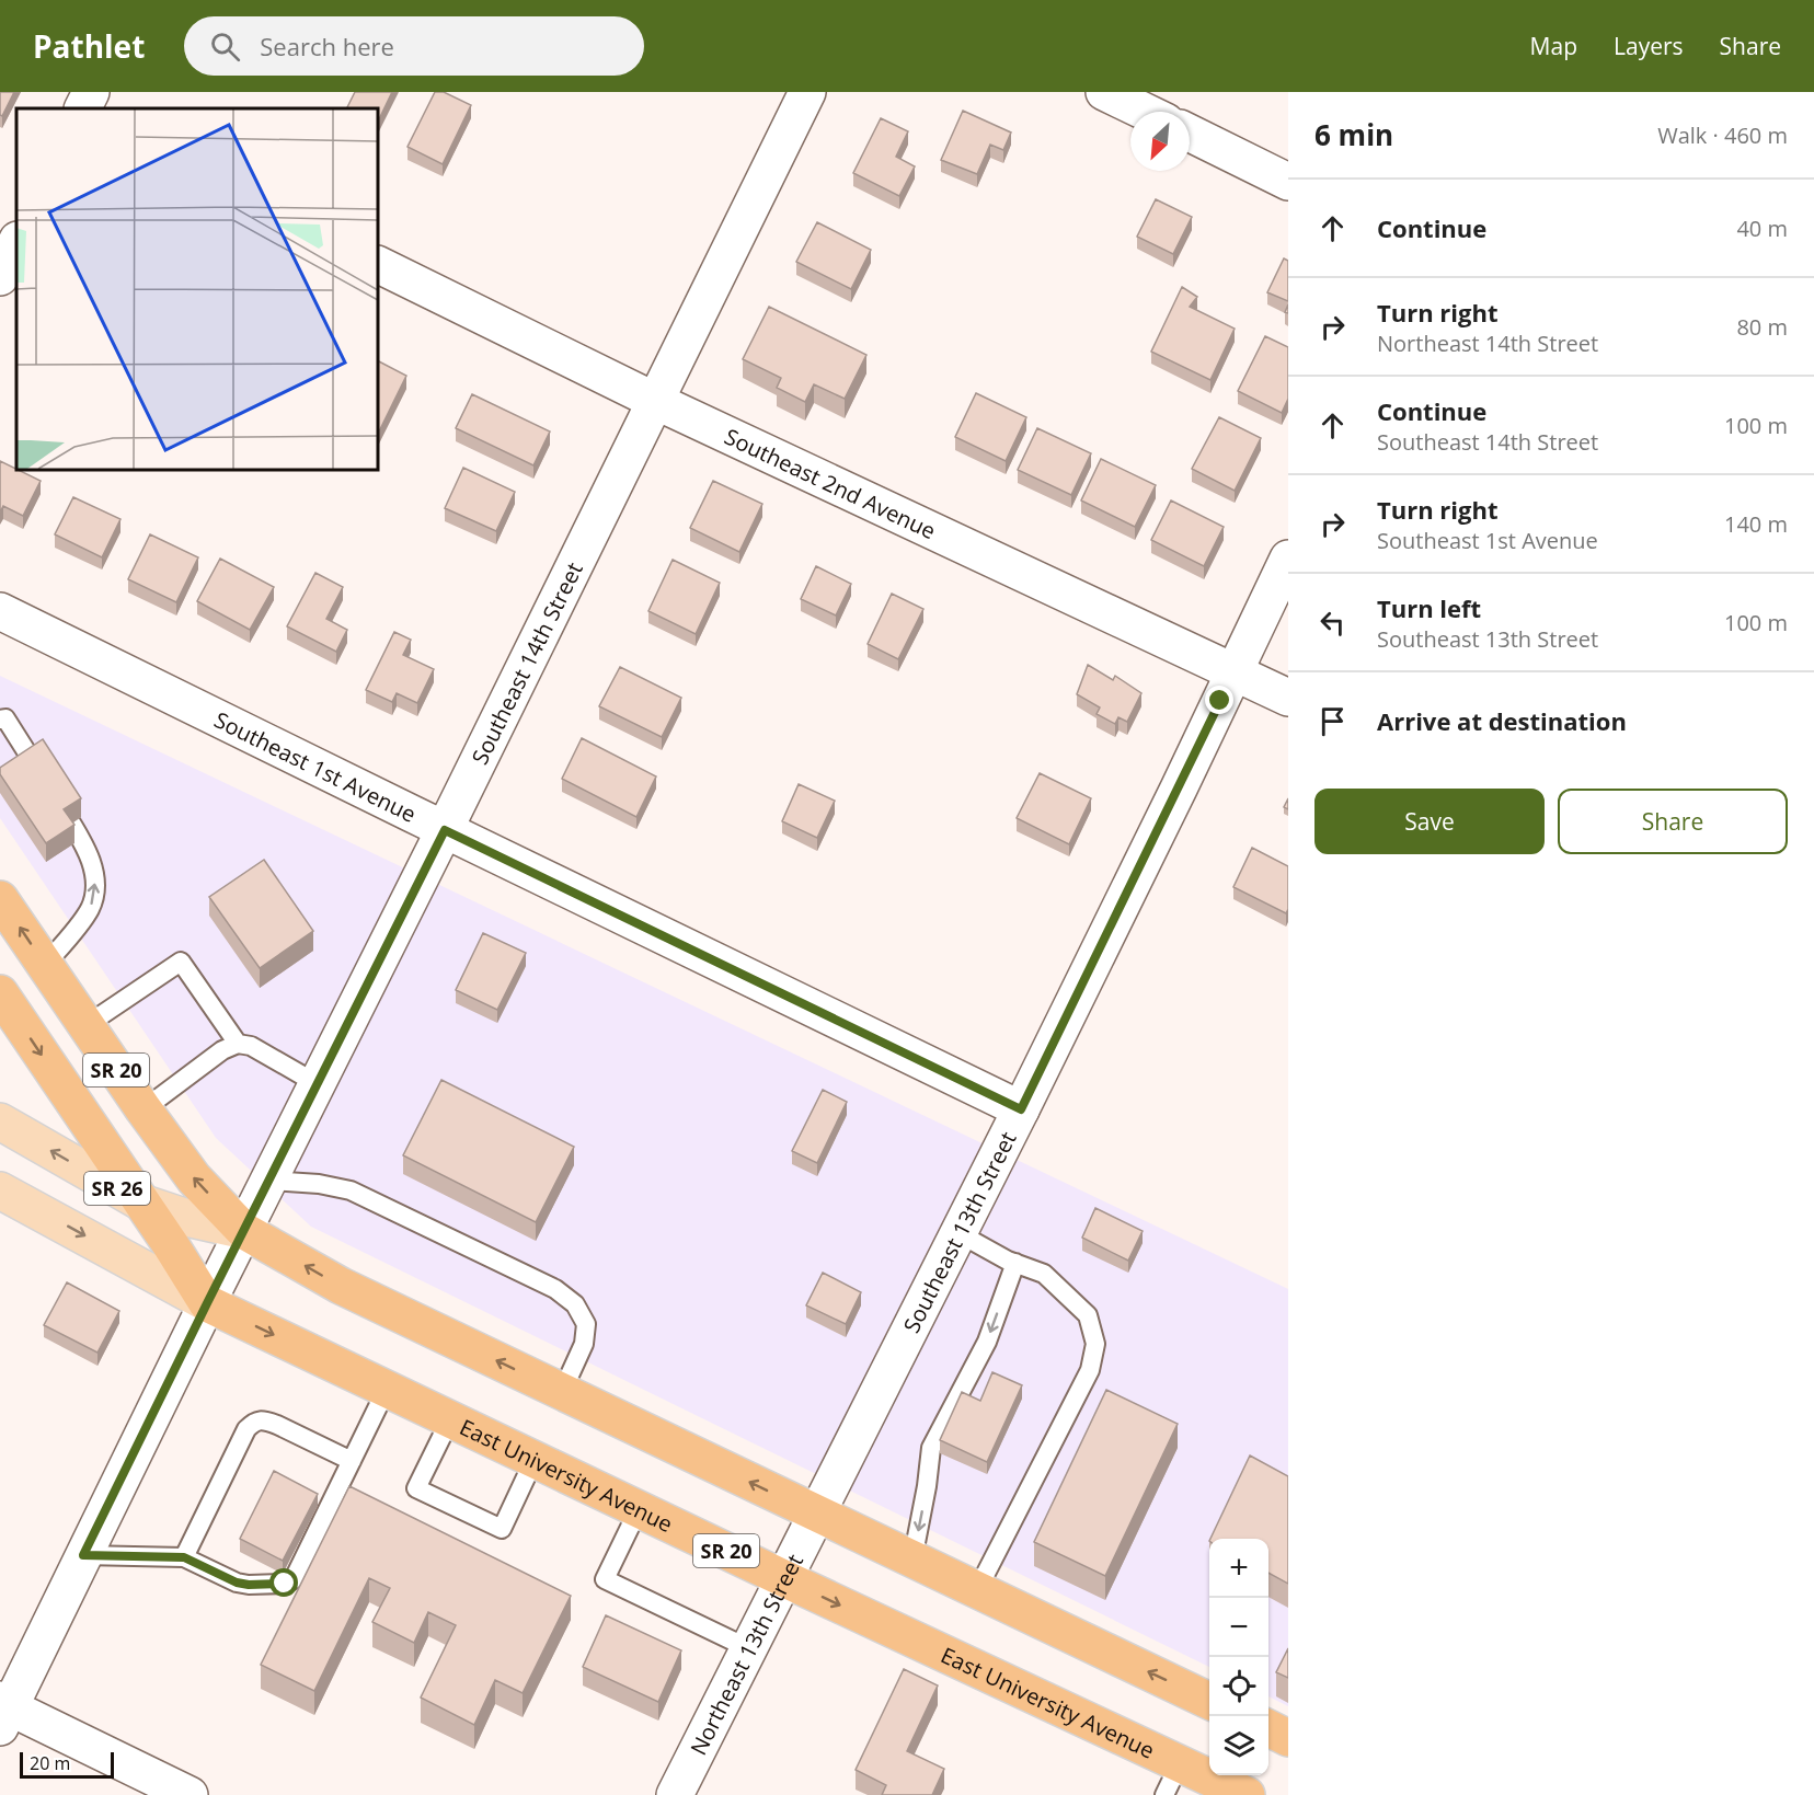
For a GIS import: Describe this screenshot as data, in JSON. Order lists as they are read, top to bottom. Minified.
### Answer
{"streets":{"highway":["SR 20","East University Avenue"],"main road":["SR 26"],"street":["Southeast 2nd Avenue","Southeast 14th Street","Southeast 1st Avenue","Southeast 13th Street","Northeast 13th Street"]},"crossings":[["Southeast 2nd Avenue","Southeast 14th Street"],["Southeast 2nd Avenue","Southeast 13th Street"],["Southeast 14th Street","Southeast 1st Avenue"],["Southeast 14th Street","SR 20"],["Southeast 14th Street","SR 26"],["Southeast 14th Street","East University Avenue"],["Southeast 1st Avenue","Southeast 13th Street"],["SR 20","SR 26"],["SR 20","Southeast 13th Street"],["SR 20","East University Avenue"],["SR 20","Northeast 13th Street"],["Southeast 13th Street","Northeast 13th Street"],["East University Avenue","Northeast 13th Street"]],"one_way":["East University Avenue"],"scale_bar":"20 m","north":"bottom left","page":{"header":"Pathlet","search":"Search here","nav":["Map","Layers","Share"],"heading":["6 min","Walk · 460 m"],"list":[["Continue","40 m"],["Turn right","Northeast 14th Street","80 m"],["Continue","Southeast 14th Street","100 m"],["Turn right","Southeast 1st Avenue","140 m"],["Turn left","Southeast 13th Street","100 m"],"Arrive at destination"],"buttons":["Save","Share"],"map_buttons":["+","−"],"scale":"20 m"}}
